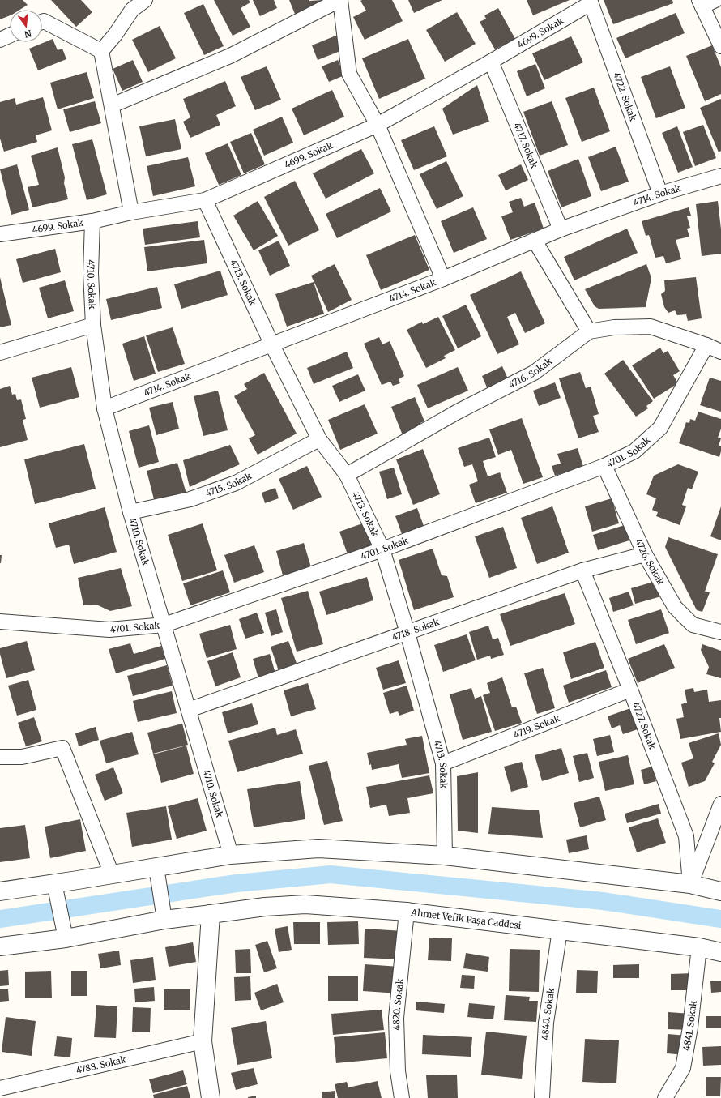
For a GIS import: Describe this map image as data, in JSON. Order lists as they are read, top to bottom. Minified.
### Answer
{"streets":{"street":["4699. Sokak","4722. Sokak","4717. Sokak","4714. Sokak","4713. Sokak","4710. Sokak","4716. Sokak","4701. Sokak","4715. Sokak","4726. Sokak","4718. Sokak","4727. Sokak","4719. Sokak","Ahmet Vefik Paşa Caddesi","4820. Sokak","4840. Sokak","4841. Sokak","4788. Sokak"]},"crossings":[["4699. Sokak","4722. Sokak"],["4699. Sokak","4717. Sokak"],["4699. Sokak","4713. Sokak"],["4699. Sokak","4710. Sokak"],["4722. Sokak","4714. Sokak"],["4717. Sokak","4714. Sokak"],["4714. Sokak","4713. Sokak"],["4714. Sokak","4710. Sokak"],["4713. Sokak","4716. Sokak"],["4713. Sokak","4701. Sokak"],["4713. Sokak","4715. Sokak"],["4713. Sokak","4718. Sokak"],["4713. Sokak","4719. Sokak"],["4710. Sokak","4701. Sokak"],["4710. Sokak","4715. Sokak"],["4710. Sokak","4718. Sokak"],["4716. Sokak","4701. Sokak"],["4701. Sokak","4726. Sokak"],["4726. Sokak","4718. Sokak"],["4718. Sokak","4727. Sokak"],["4727. Sokak","4719. Sokak"],["Ahmet Vefik Paşa Caddesi","4820. Sokak"],["Ahmet Vefik Paşa Caddesi","4840. Sokak"],["Ahmet Vefik Paşa Caddesi","4841. Sokak"]],"north":"bottom"}
